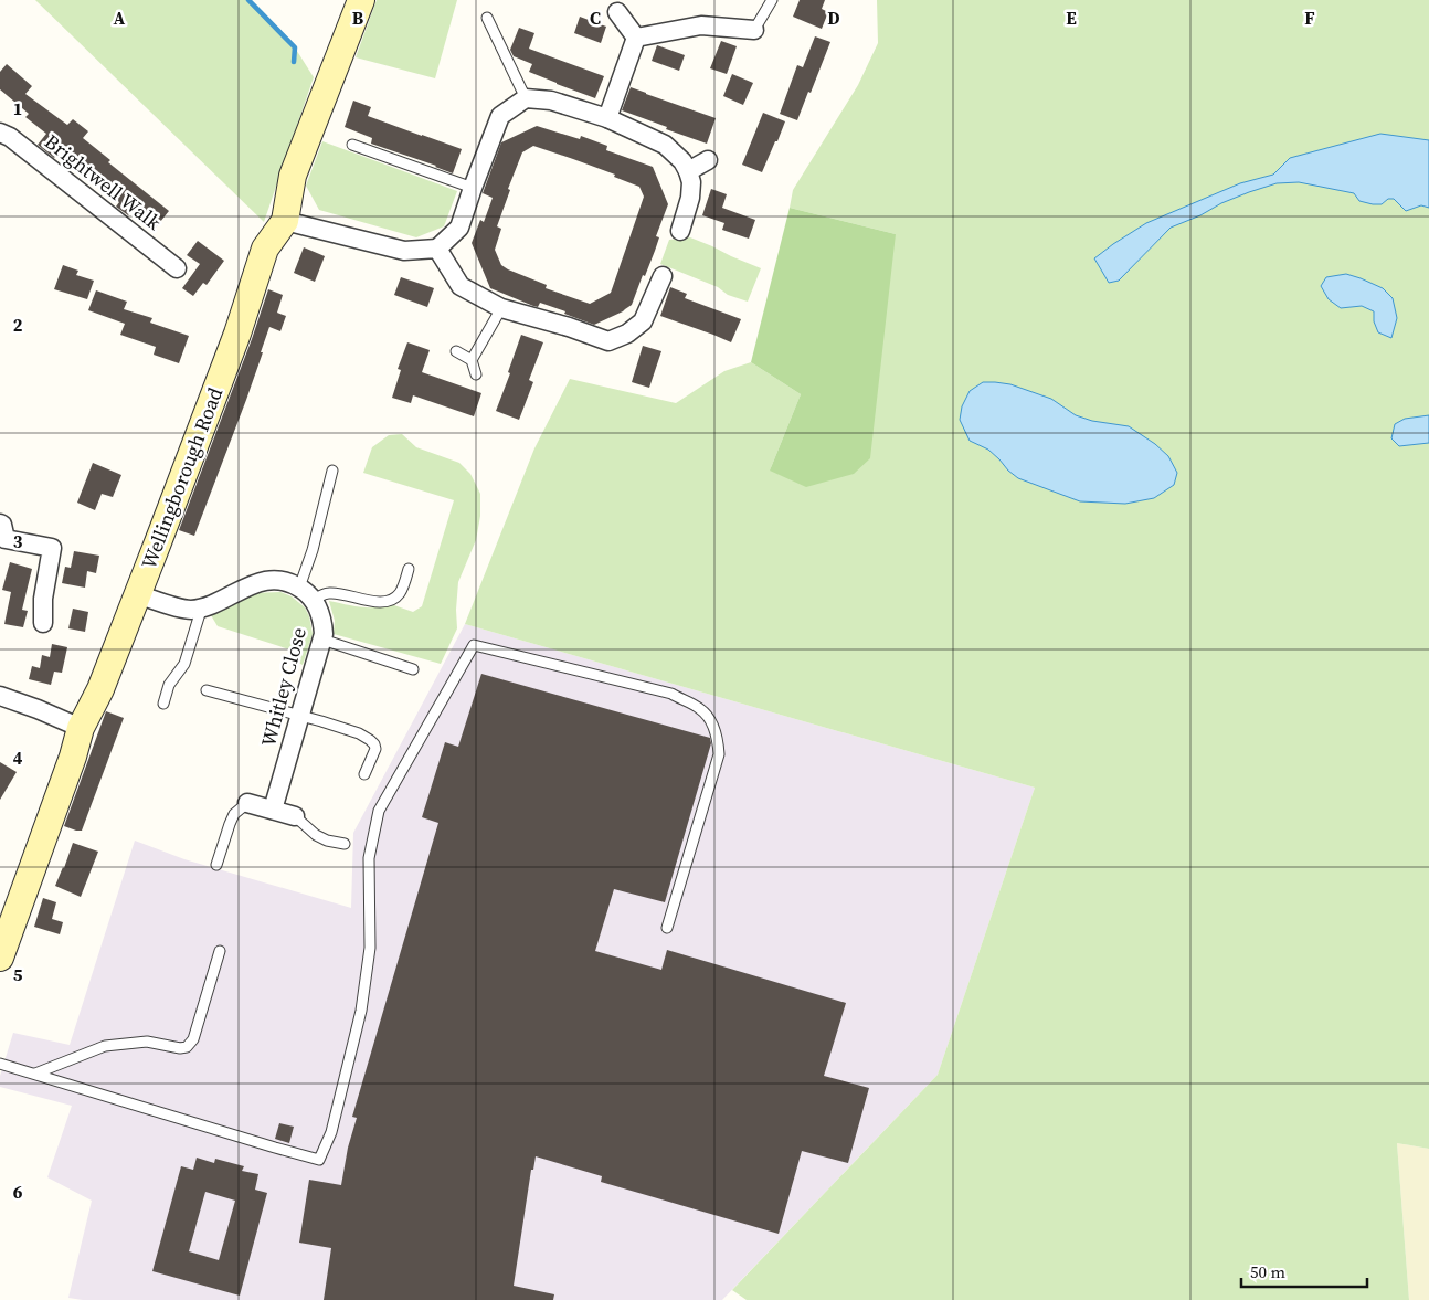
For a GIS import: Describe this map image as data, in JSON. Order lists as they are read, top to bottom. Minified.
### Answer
{"streets":{"main road":["Wellingborough Road"],"street":["Brightwell Walk","Whitley Close"]},"scale_bar":"50 m","grid":{"columns":["A","B","C","D","E","F"],"rows":["1","2","3","4","5","6"]}}
